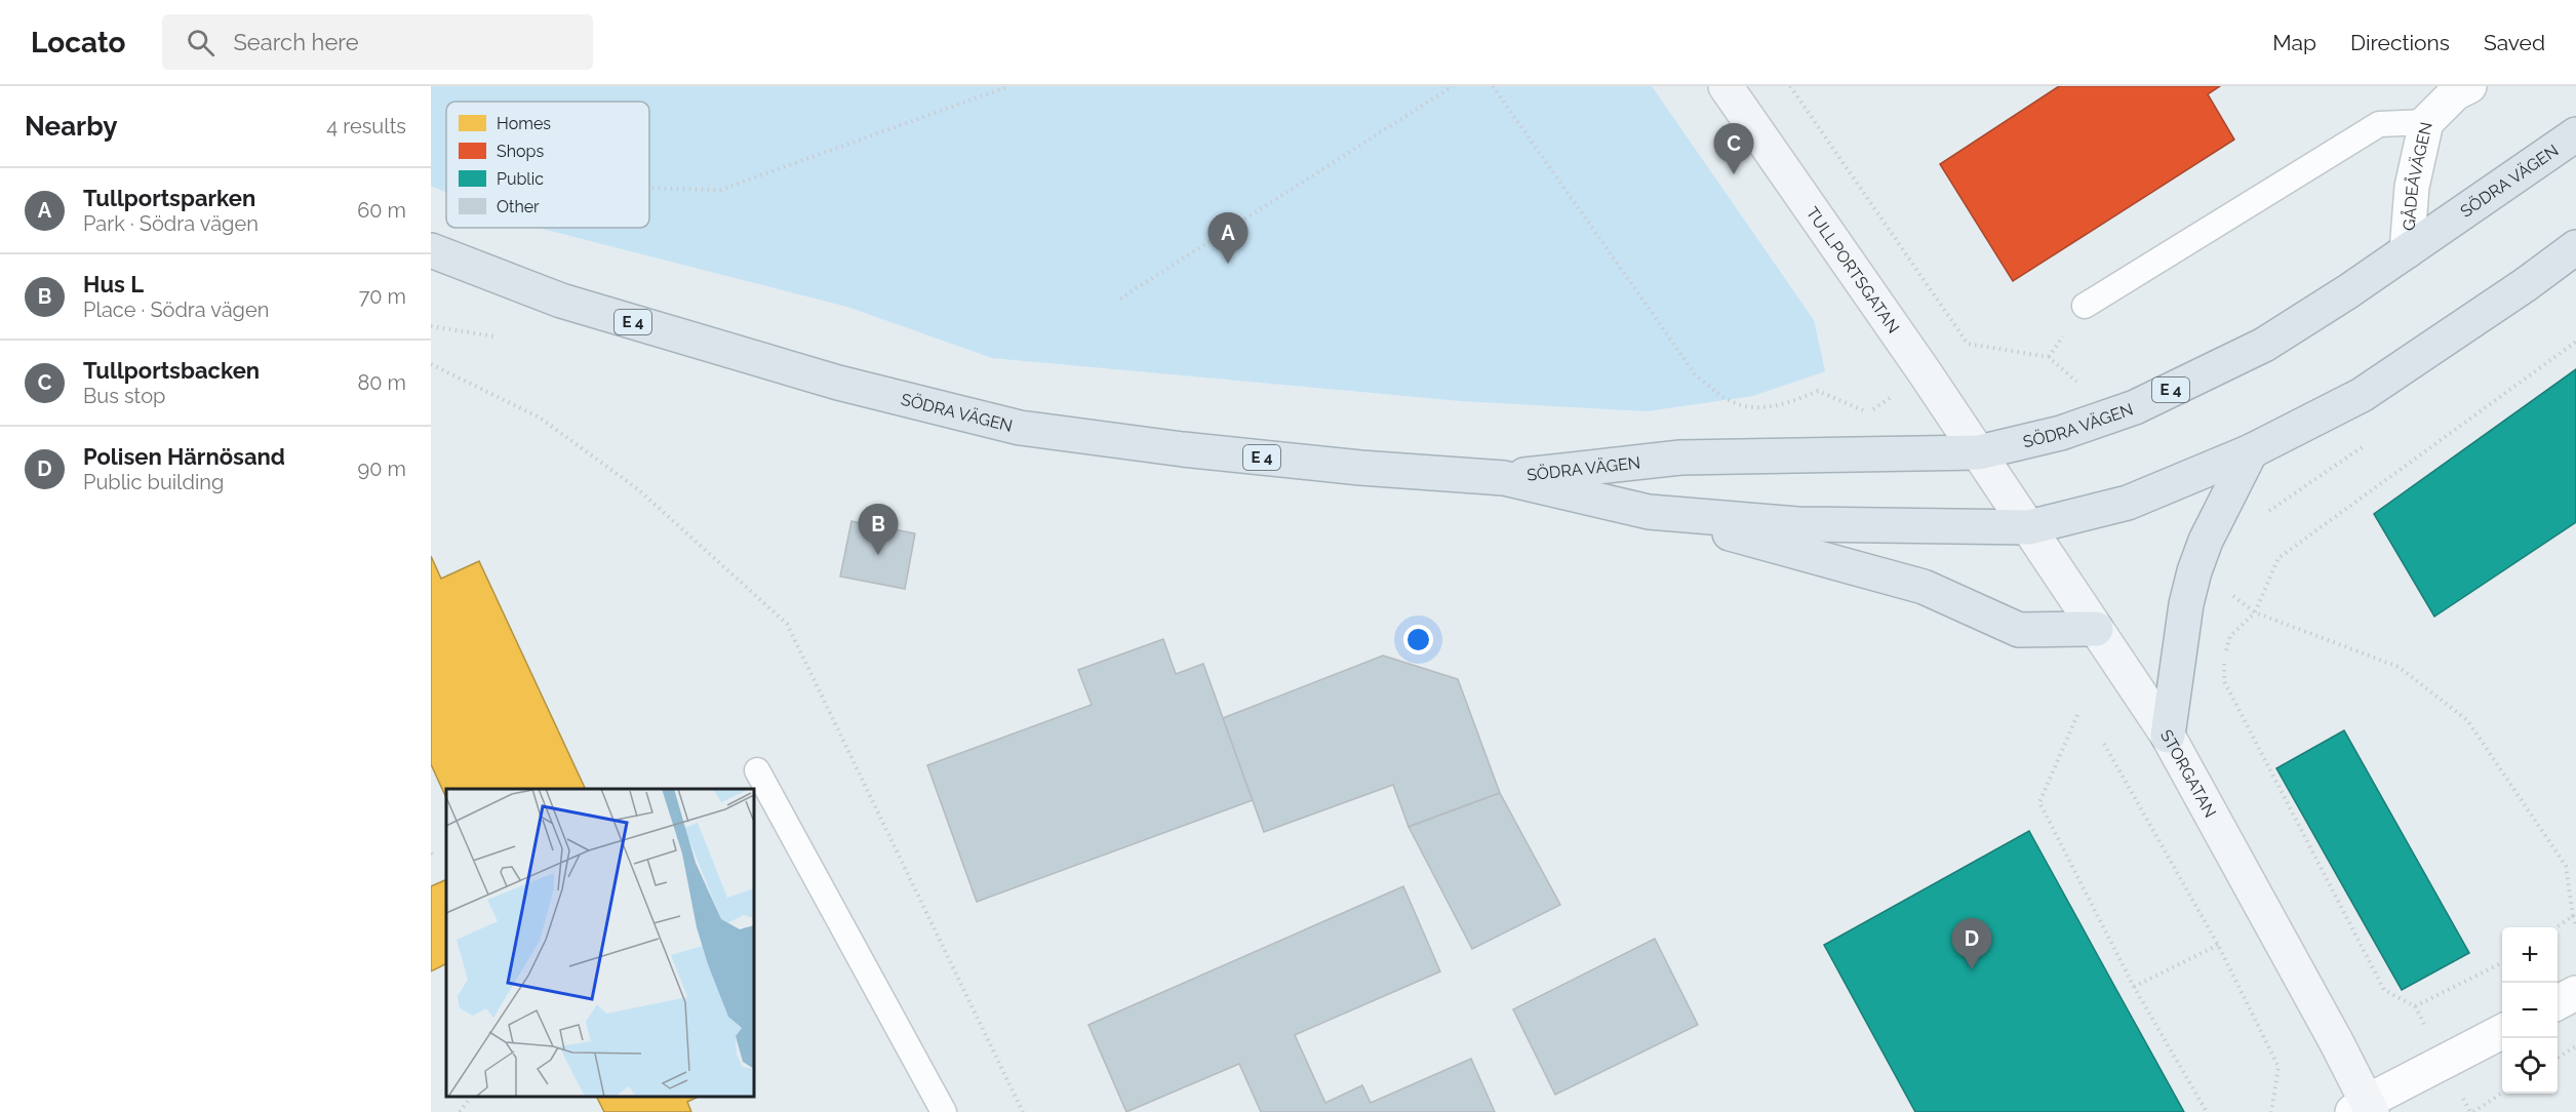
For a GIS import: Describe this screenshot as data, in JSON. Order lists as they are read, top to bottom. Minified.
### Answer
{"streets":{"highway":["SÖDRA VÄGEN","E 4"],"main road":["TULLPORTSGATAN","STORGATAN"],"street":["GÅDEÅVÄGEN"]},"crossings":[["GÅDEÅVÄGEN","SÖDRA VÄGEN"],["SÖDRA VÄGEN","TULLPORTSGATAN"],["SÖDRA VÄGEN","STORGATAN"],["TULLPORTSGATAN","STORGATAN"]],"legend":["Homes","Shops","Public","Other"],"page":{"header":"Locato","search":"Search here","nav":["Map","Directions","Saved"],"heading":["Nearby","4 results"],"pins":["C","A","B","D"],"list":[{"mark":"A","name":"Tullportsparken","note":"Park · Södra vägen","value":"60 m"},{"mark":"B","name":"Hus L","note":"Place · Södra vägen","value":"70 m"},{"mark":"C","name":"Tullportsbacken","note":"Bus stop","value":"80 m"},{"mark":"D","name":"Polisen Härnösand","note":"Public building","value":"90 m"}],"map_buttons":["+","−"]}}
